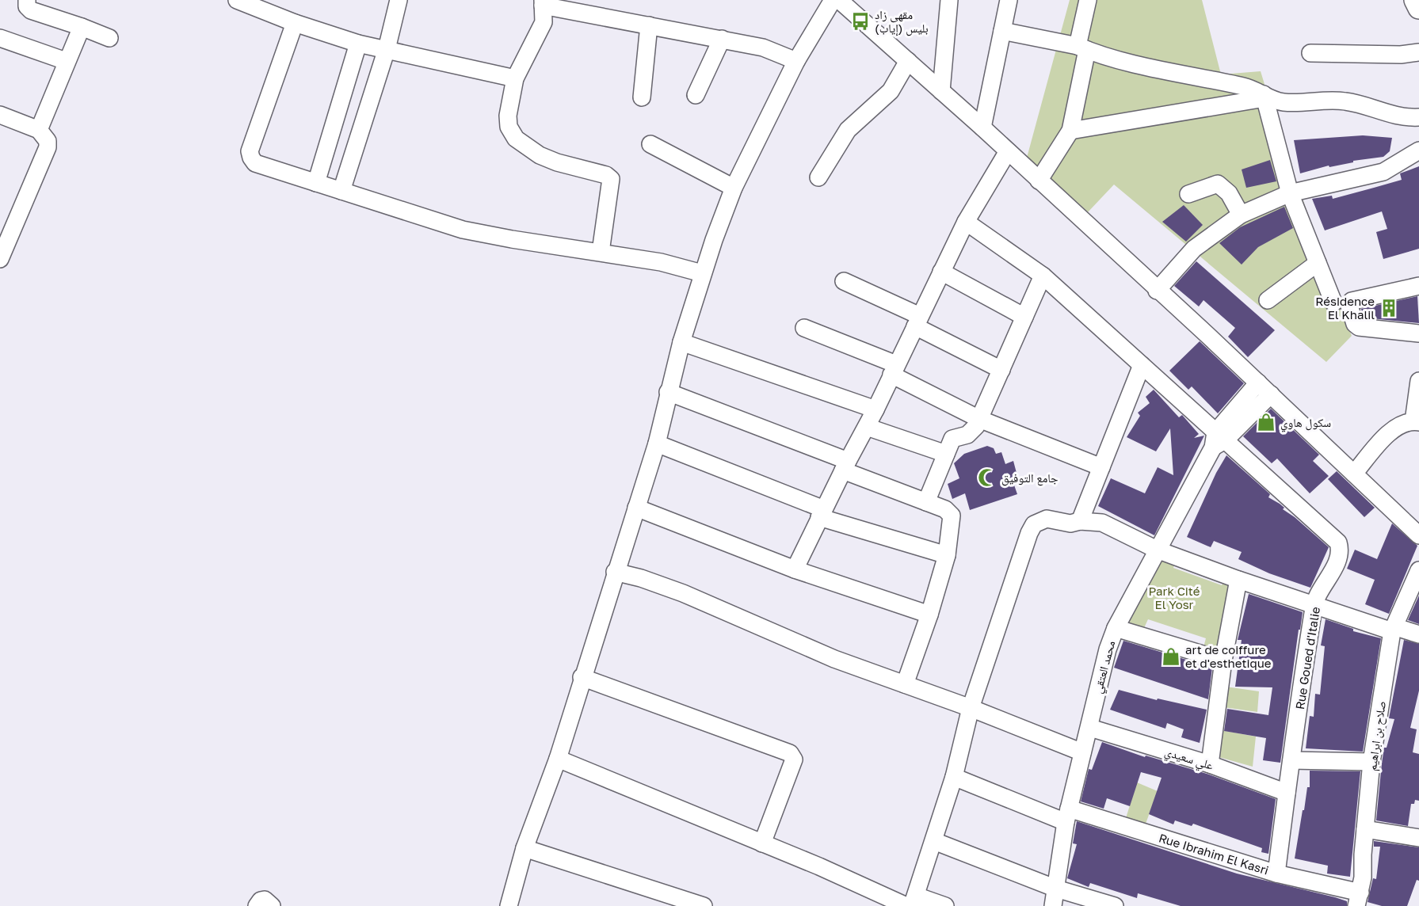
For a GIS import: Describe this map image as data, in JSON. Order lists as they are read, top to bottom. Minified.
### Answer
{"streets":{"street":["Rue Goued d'Italie","محمد العتقي","صلاح بن ابراهيم","علي سعيدي","Rue Ibrahim El Kasri"]},"crossings":[["Rue Goued d'Italie","محمد العتقي"],["Rue Goued d'Italie","علي سعيدي"],["Rue Goued d'Italie","Rue Ibrahim El Kasri"],["محمد العتقي","علي سعيدي"],["محمد العتقي","Rue Ibrahim El Kasri"],["صلاح بن ابراهيم","Rue Ibrahim El Kasri"]],"parks":["Park Cité El Yosr"],"places":{"bus stop":["مقهى زاد بليس (إياب)"],"building":["Résidence El Khalil"],"shop":["سكول هاوي","art de coiffure et d'esthetique"],"mosque":["جامع التوفيق"]}}
